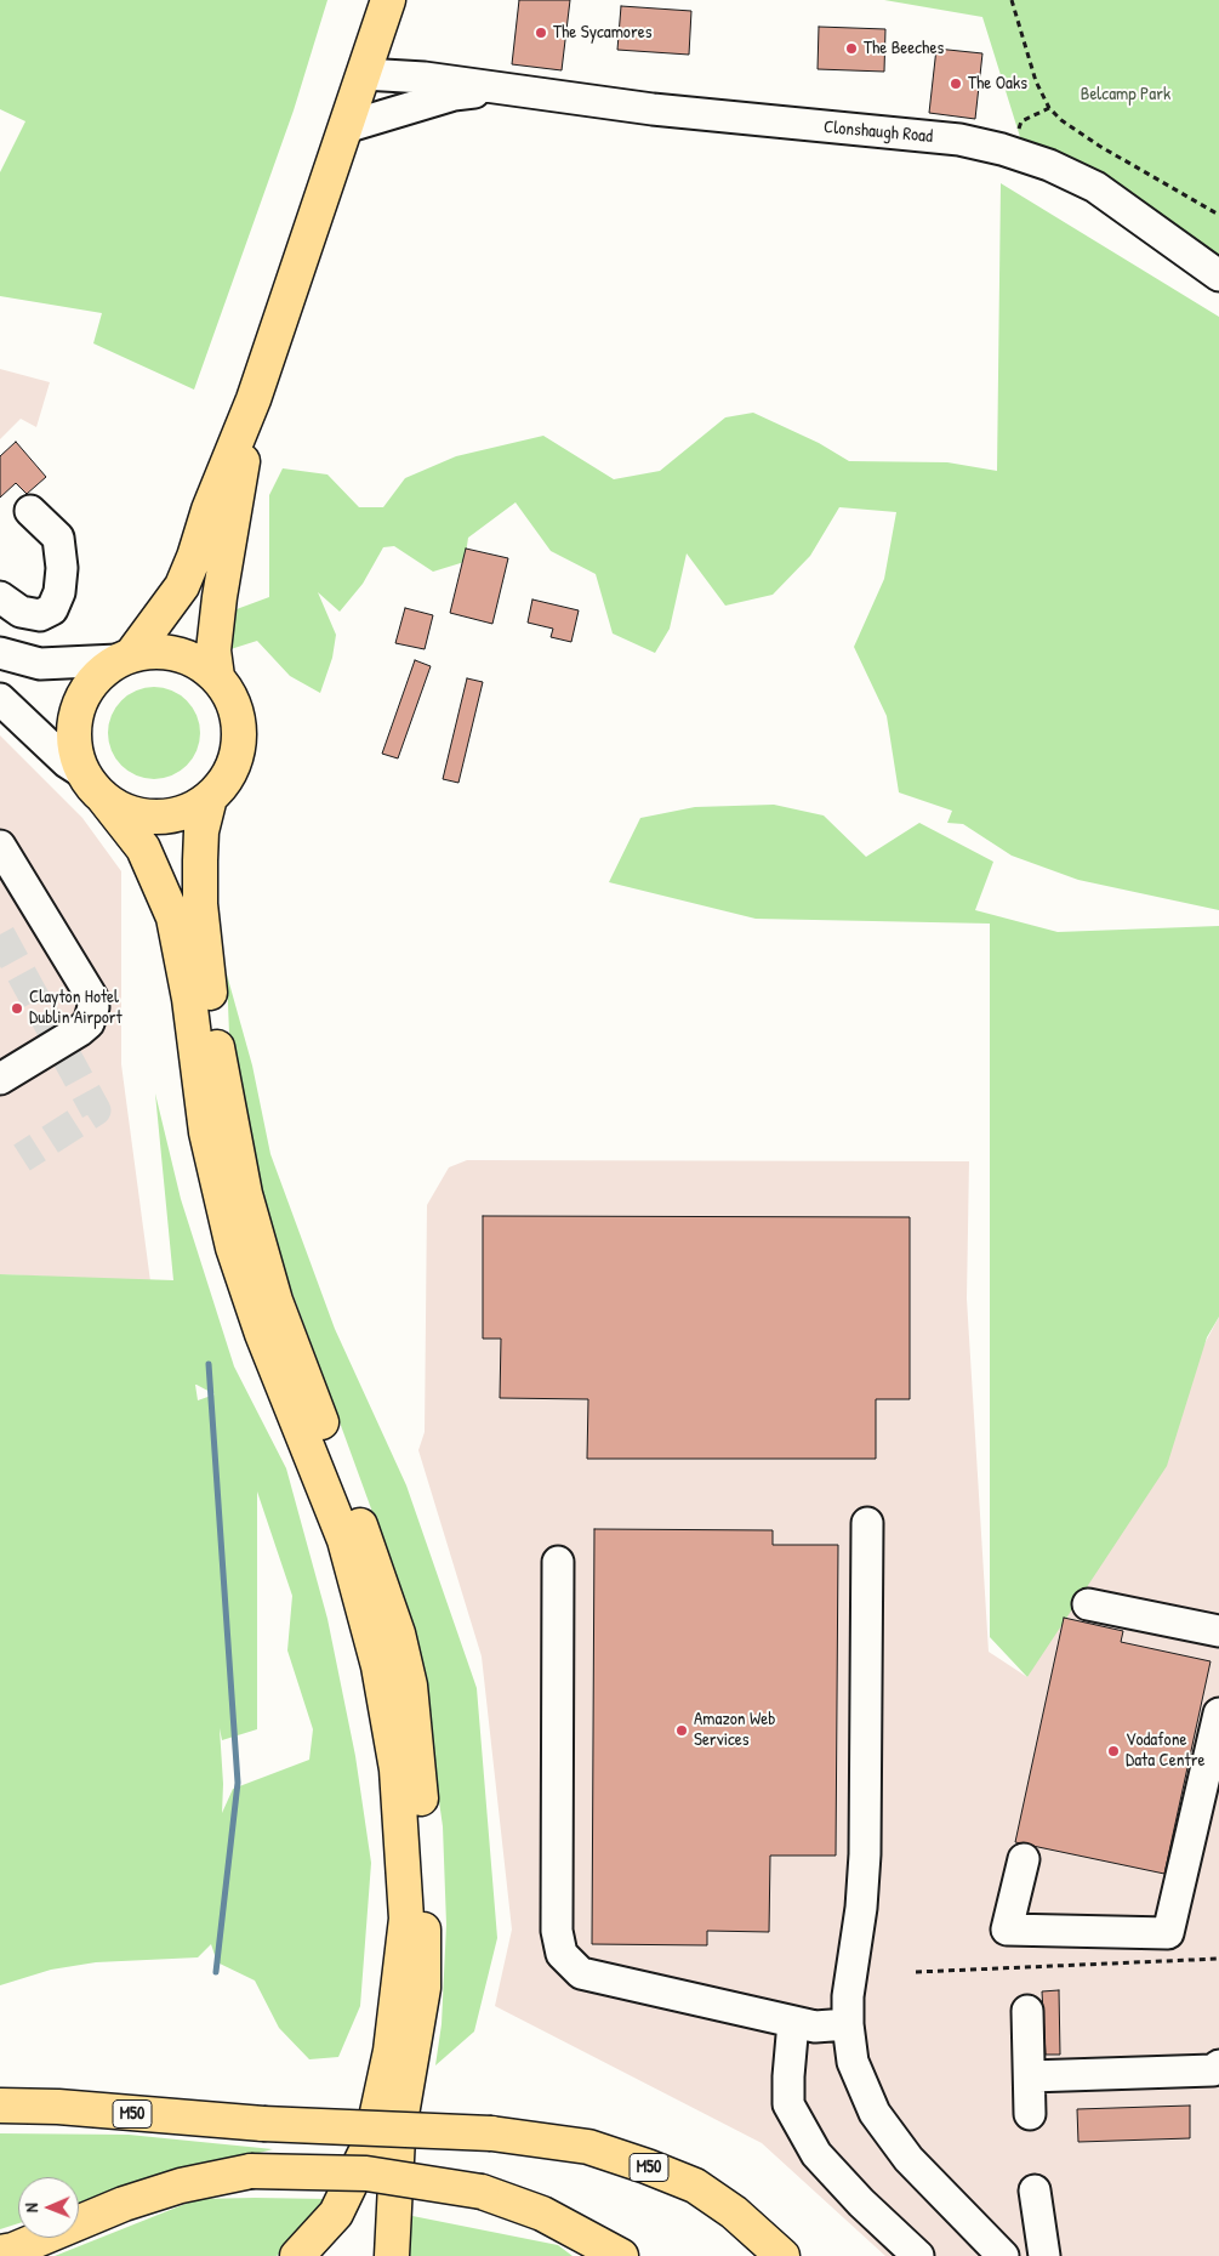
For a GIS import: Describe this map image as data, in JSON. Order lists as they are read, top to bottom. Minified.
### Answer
{"streets":{"main road":["M50"],"street":["Clonshaugh Road"]},"parks":["Belcamp Park"],"places":["The Sycamores","The Beeches","The Oaks","Clayton Hotel Dublin Airport","Amazon Web Services","Vodafone Data Centre"],"north":"left"}
